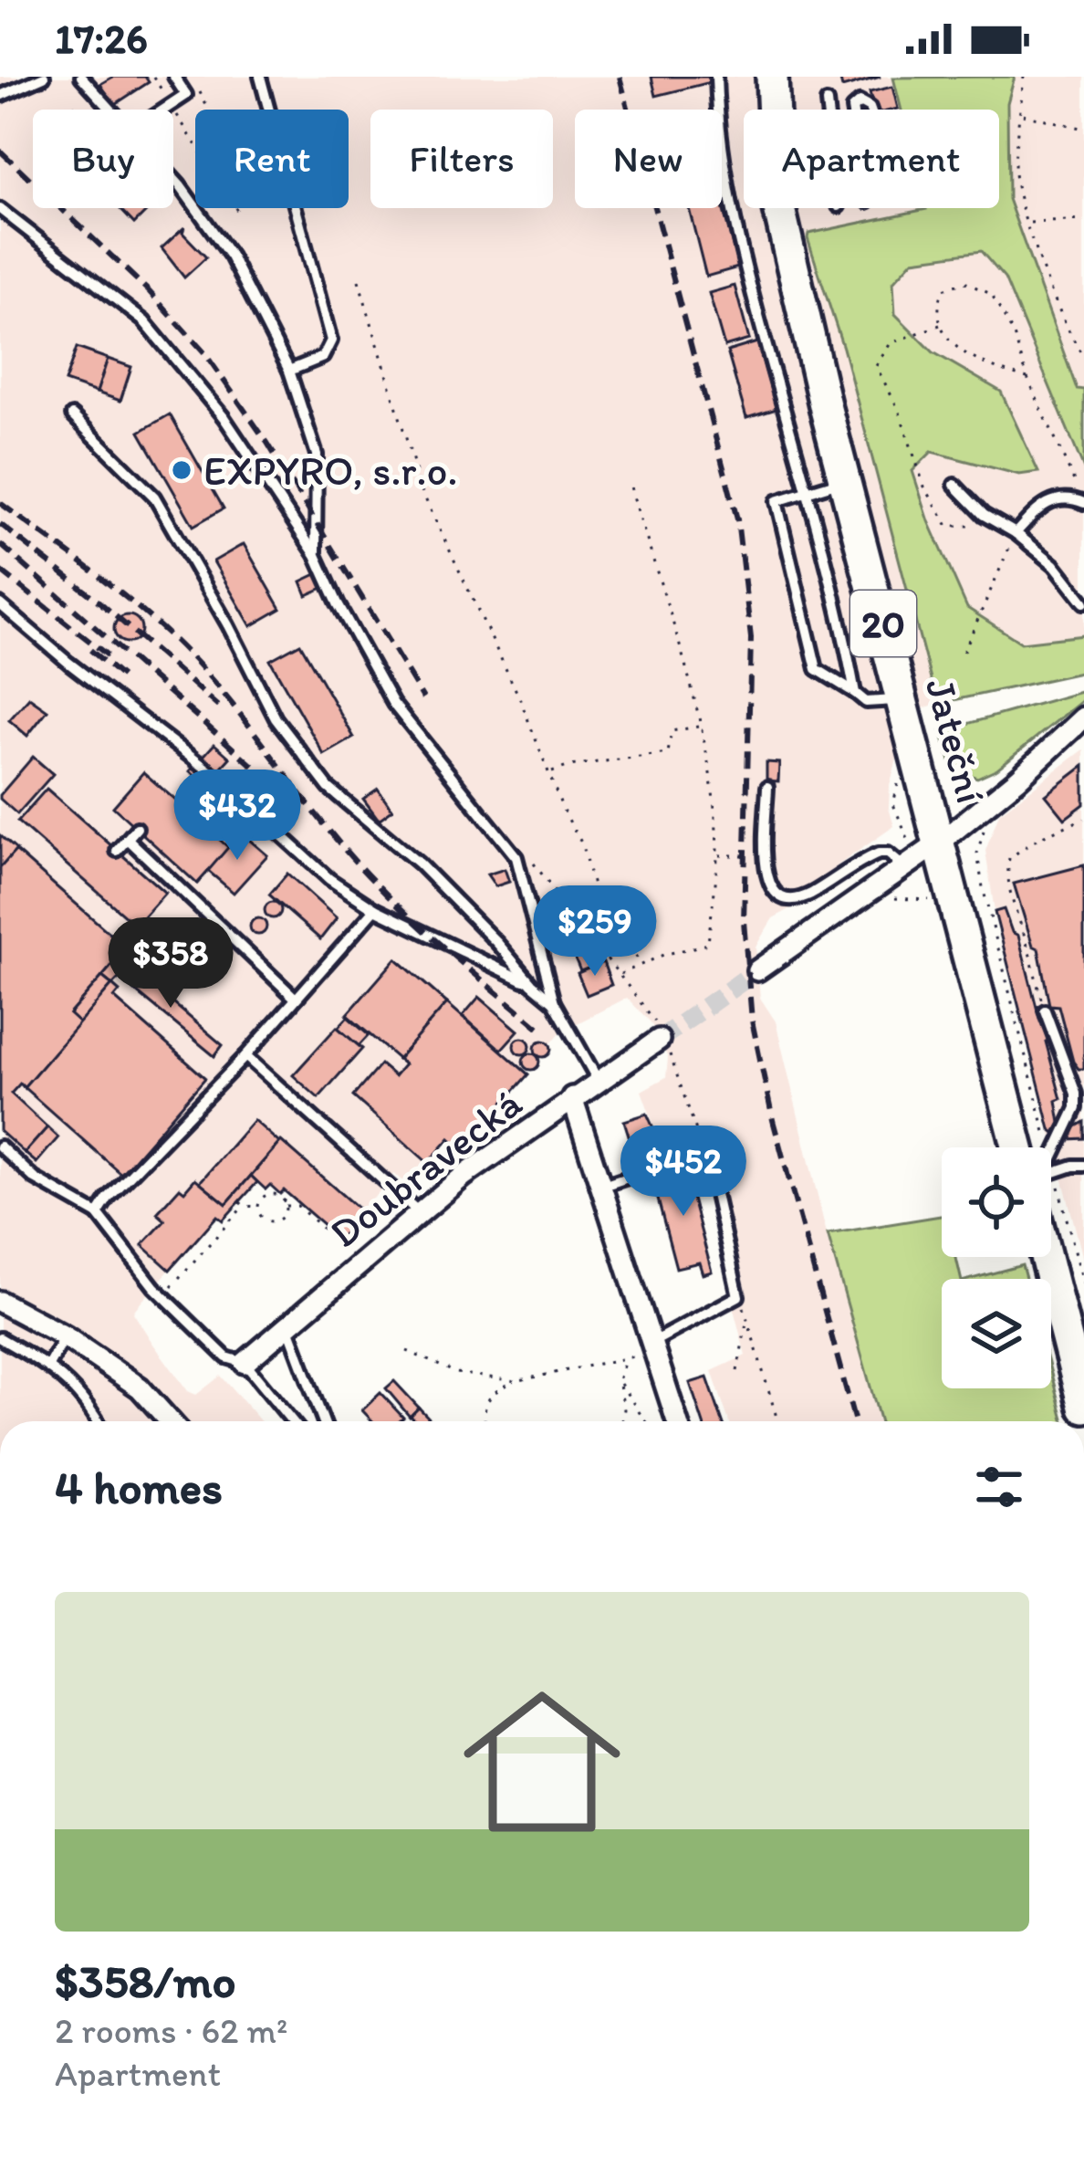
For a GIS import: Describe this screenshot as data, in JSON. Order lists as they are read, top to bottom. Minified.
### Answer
{"streets":{"main road":["20","Jateční"],"street":["Doubravecká"]},"places":["EXPYRO, s.r.o."],"page":{"status":"17:26","chip":["Buy","Rent","Filters","New","Apartment"],"price":["$432","$259","$358","$452"],"heading":"4 homes","list":[{"name":"$358/mo","note":"2 rooms · 62 m² · Apartment"}]}}
